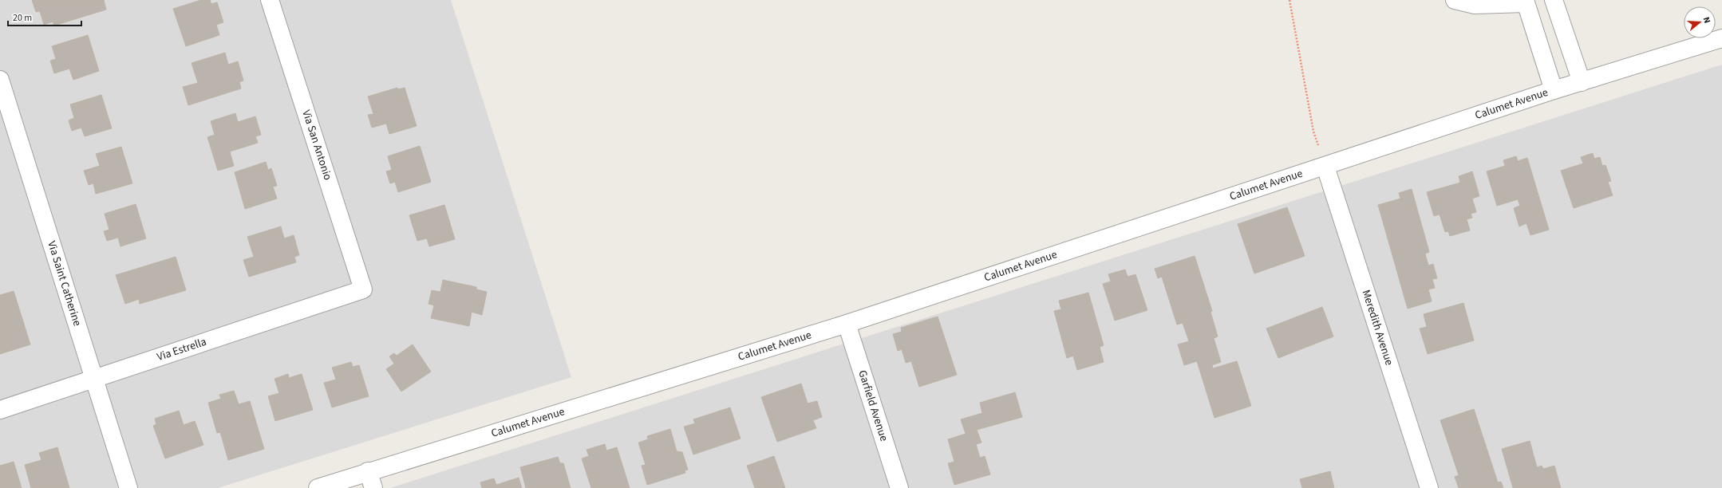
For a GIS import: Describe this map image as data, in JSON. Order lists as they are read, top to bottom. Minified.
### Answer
{"streets":{"street":["Calumet Avenue","Via San Antonio","Via Saint Catherine","Meredith Avenue","Via Estrella","Garfield Avenue"]},"crossings":[["Calumet Avenue","Meredith Avenue"],["Calumet Avenue","Garfield Avenue"],["Via San Antonio","Via Estrella"],["Via Saint Catherine","Via Estrella"]],"scale_bar":"20 m","north":"right"}
